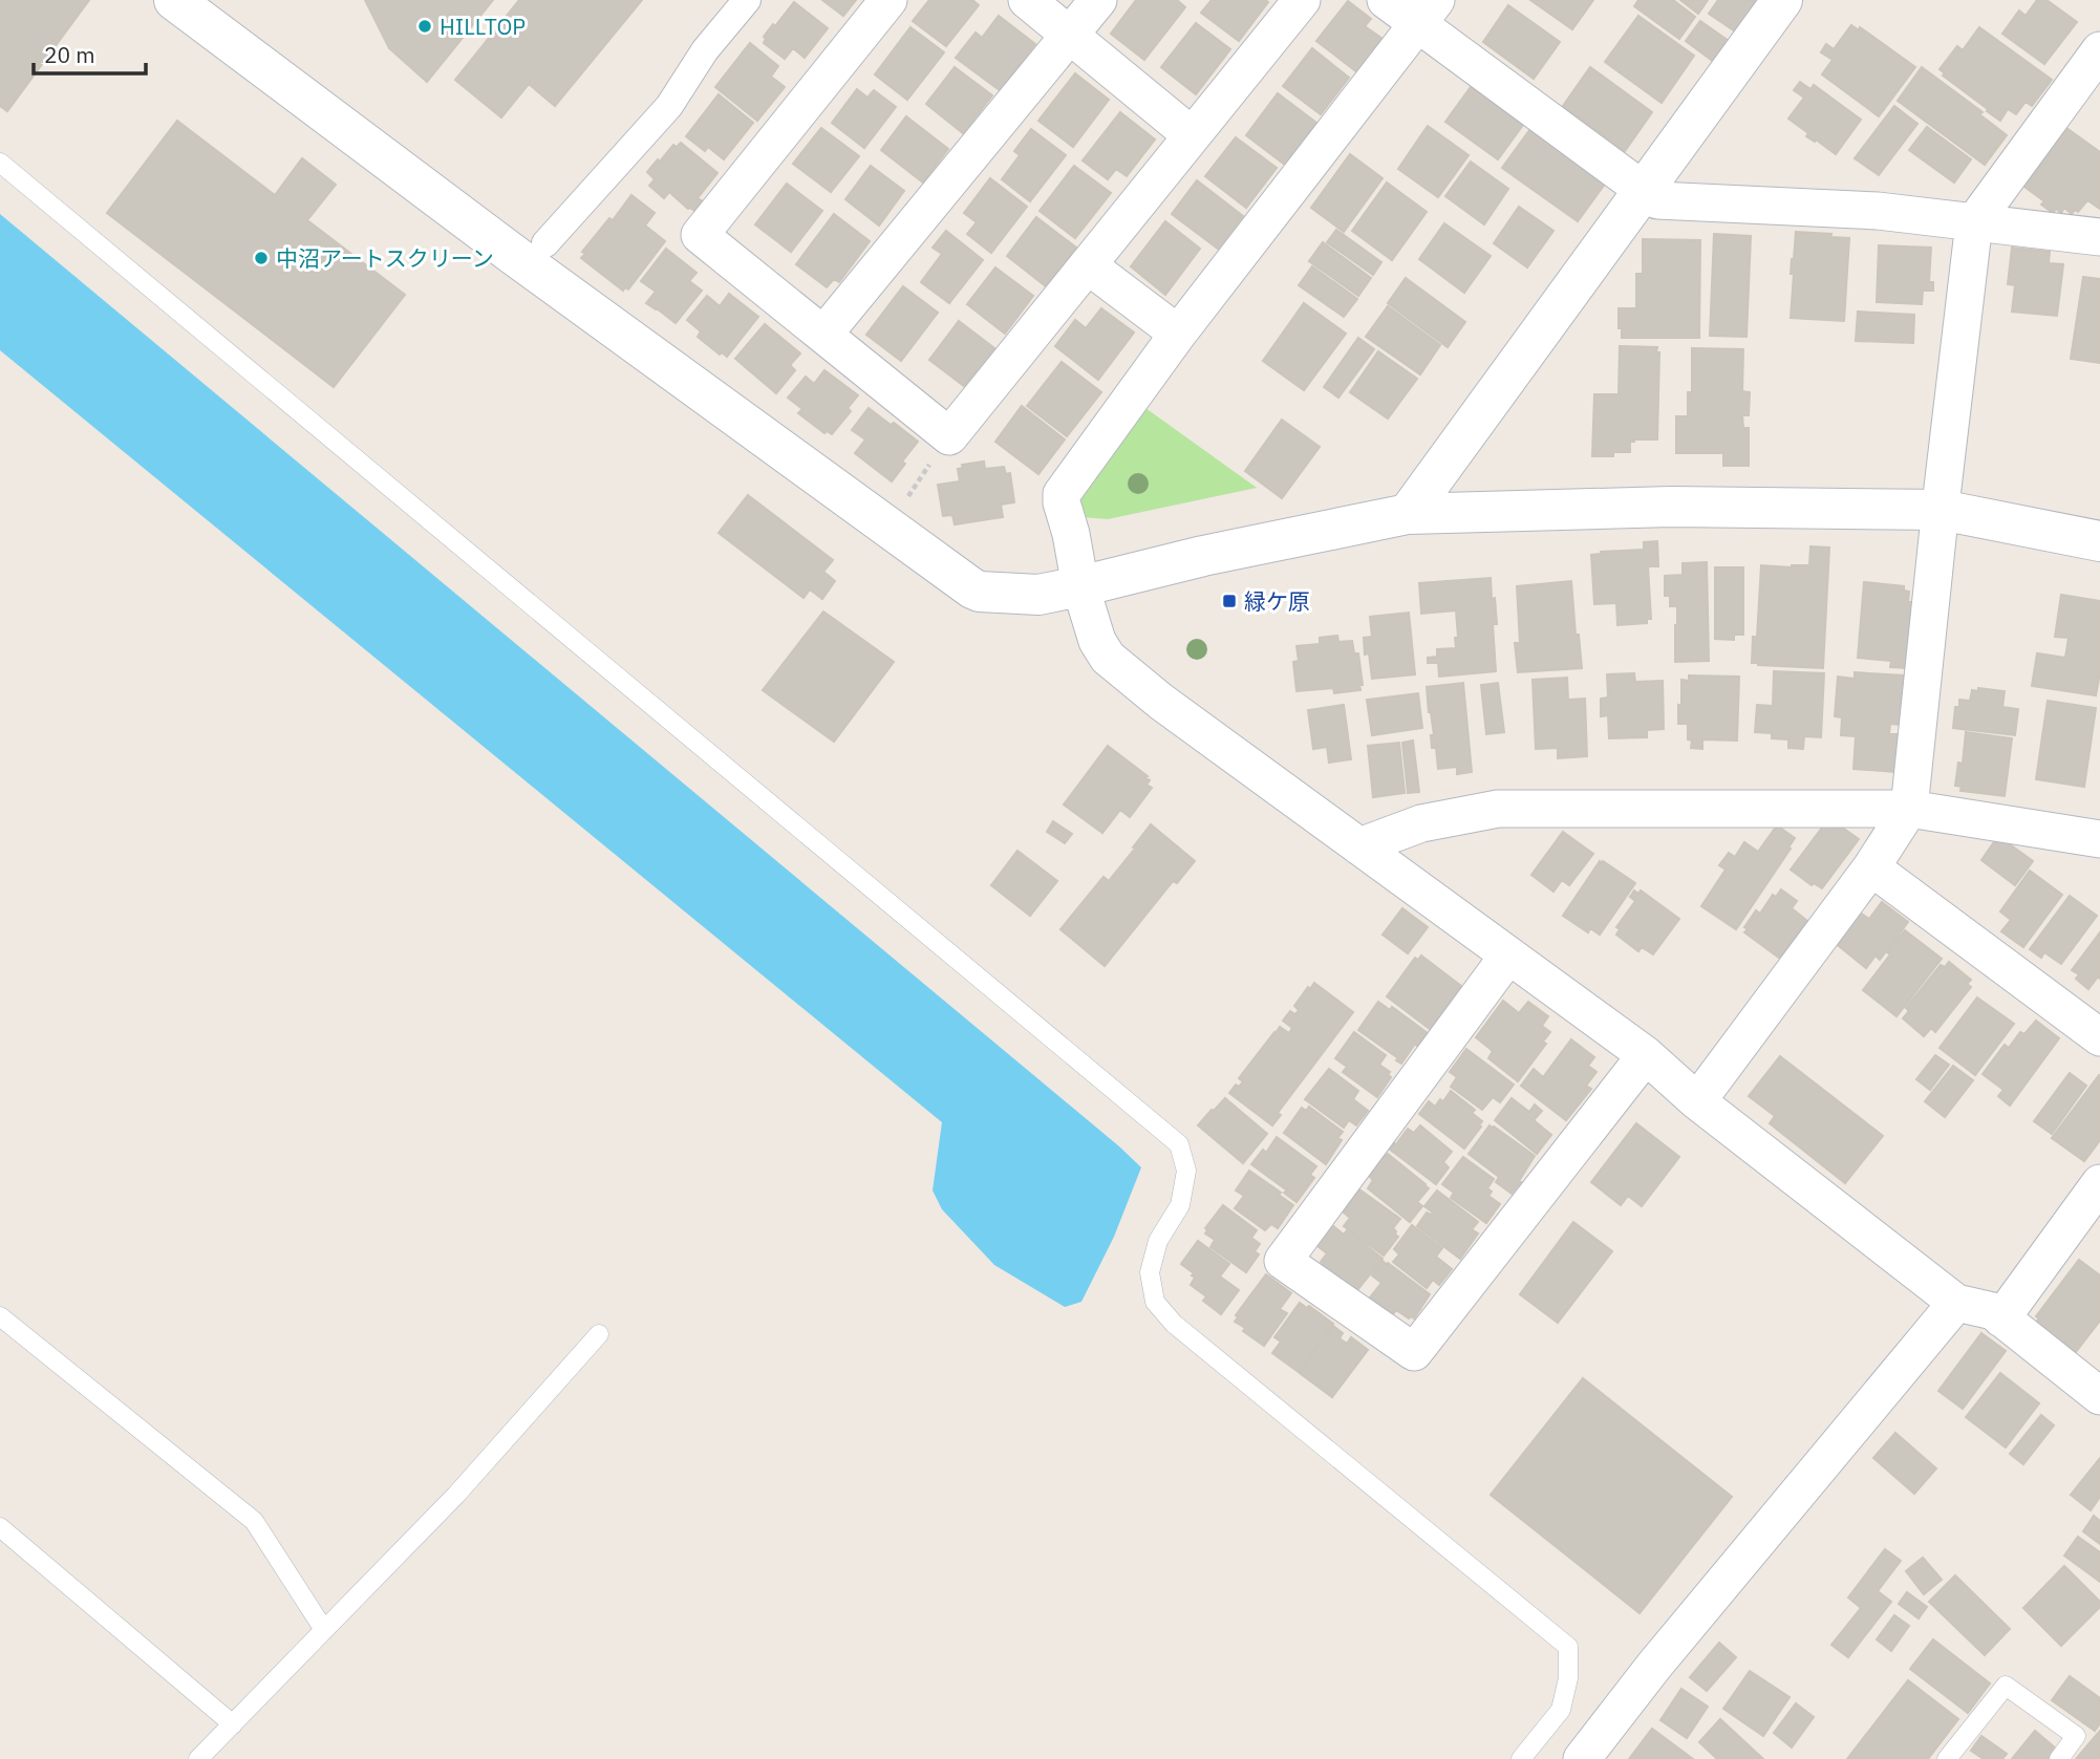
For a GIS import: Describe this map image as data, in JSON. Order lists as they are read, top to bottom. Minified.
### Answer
{"places":{"other":["HILLTOP","中沼アートスクリーン"],"transit":["緑ケ原"]},"scale_bar":"20 m"}
